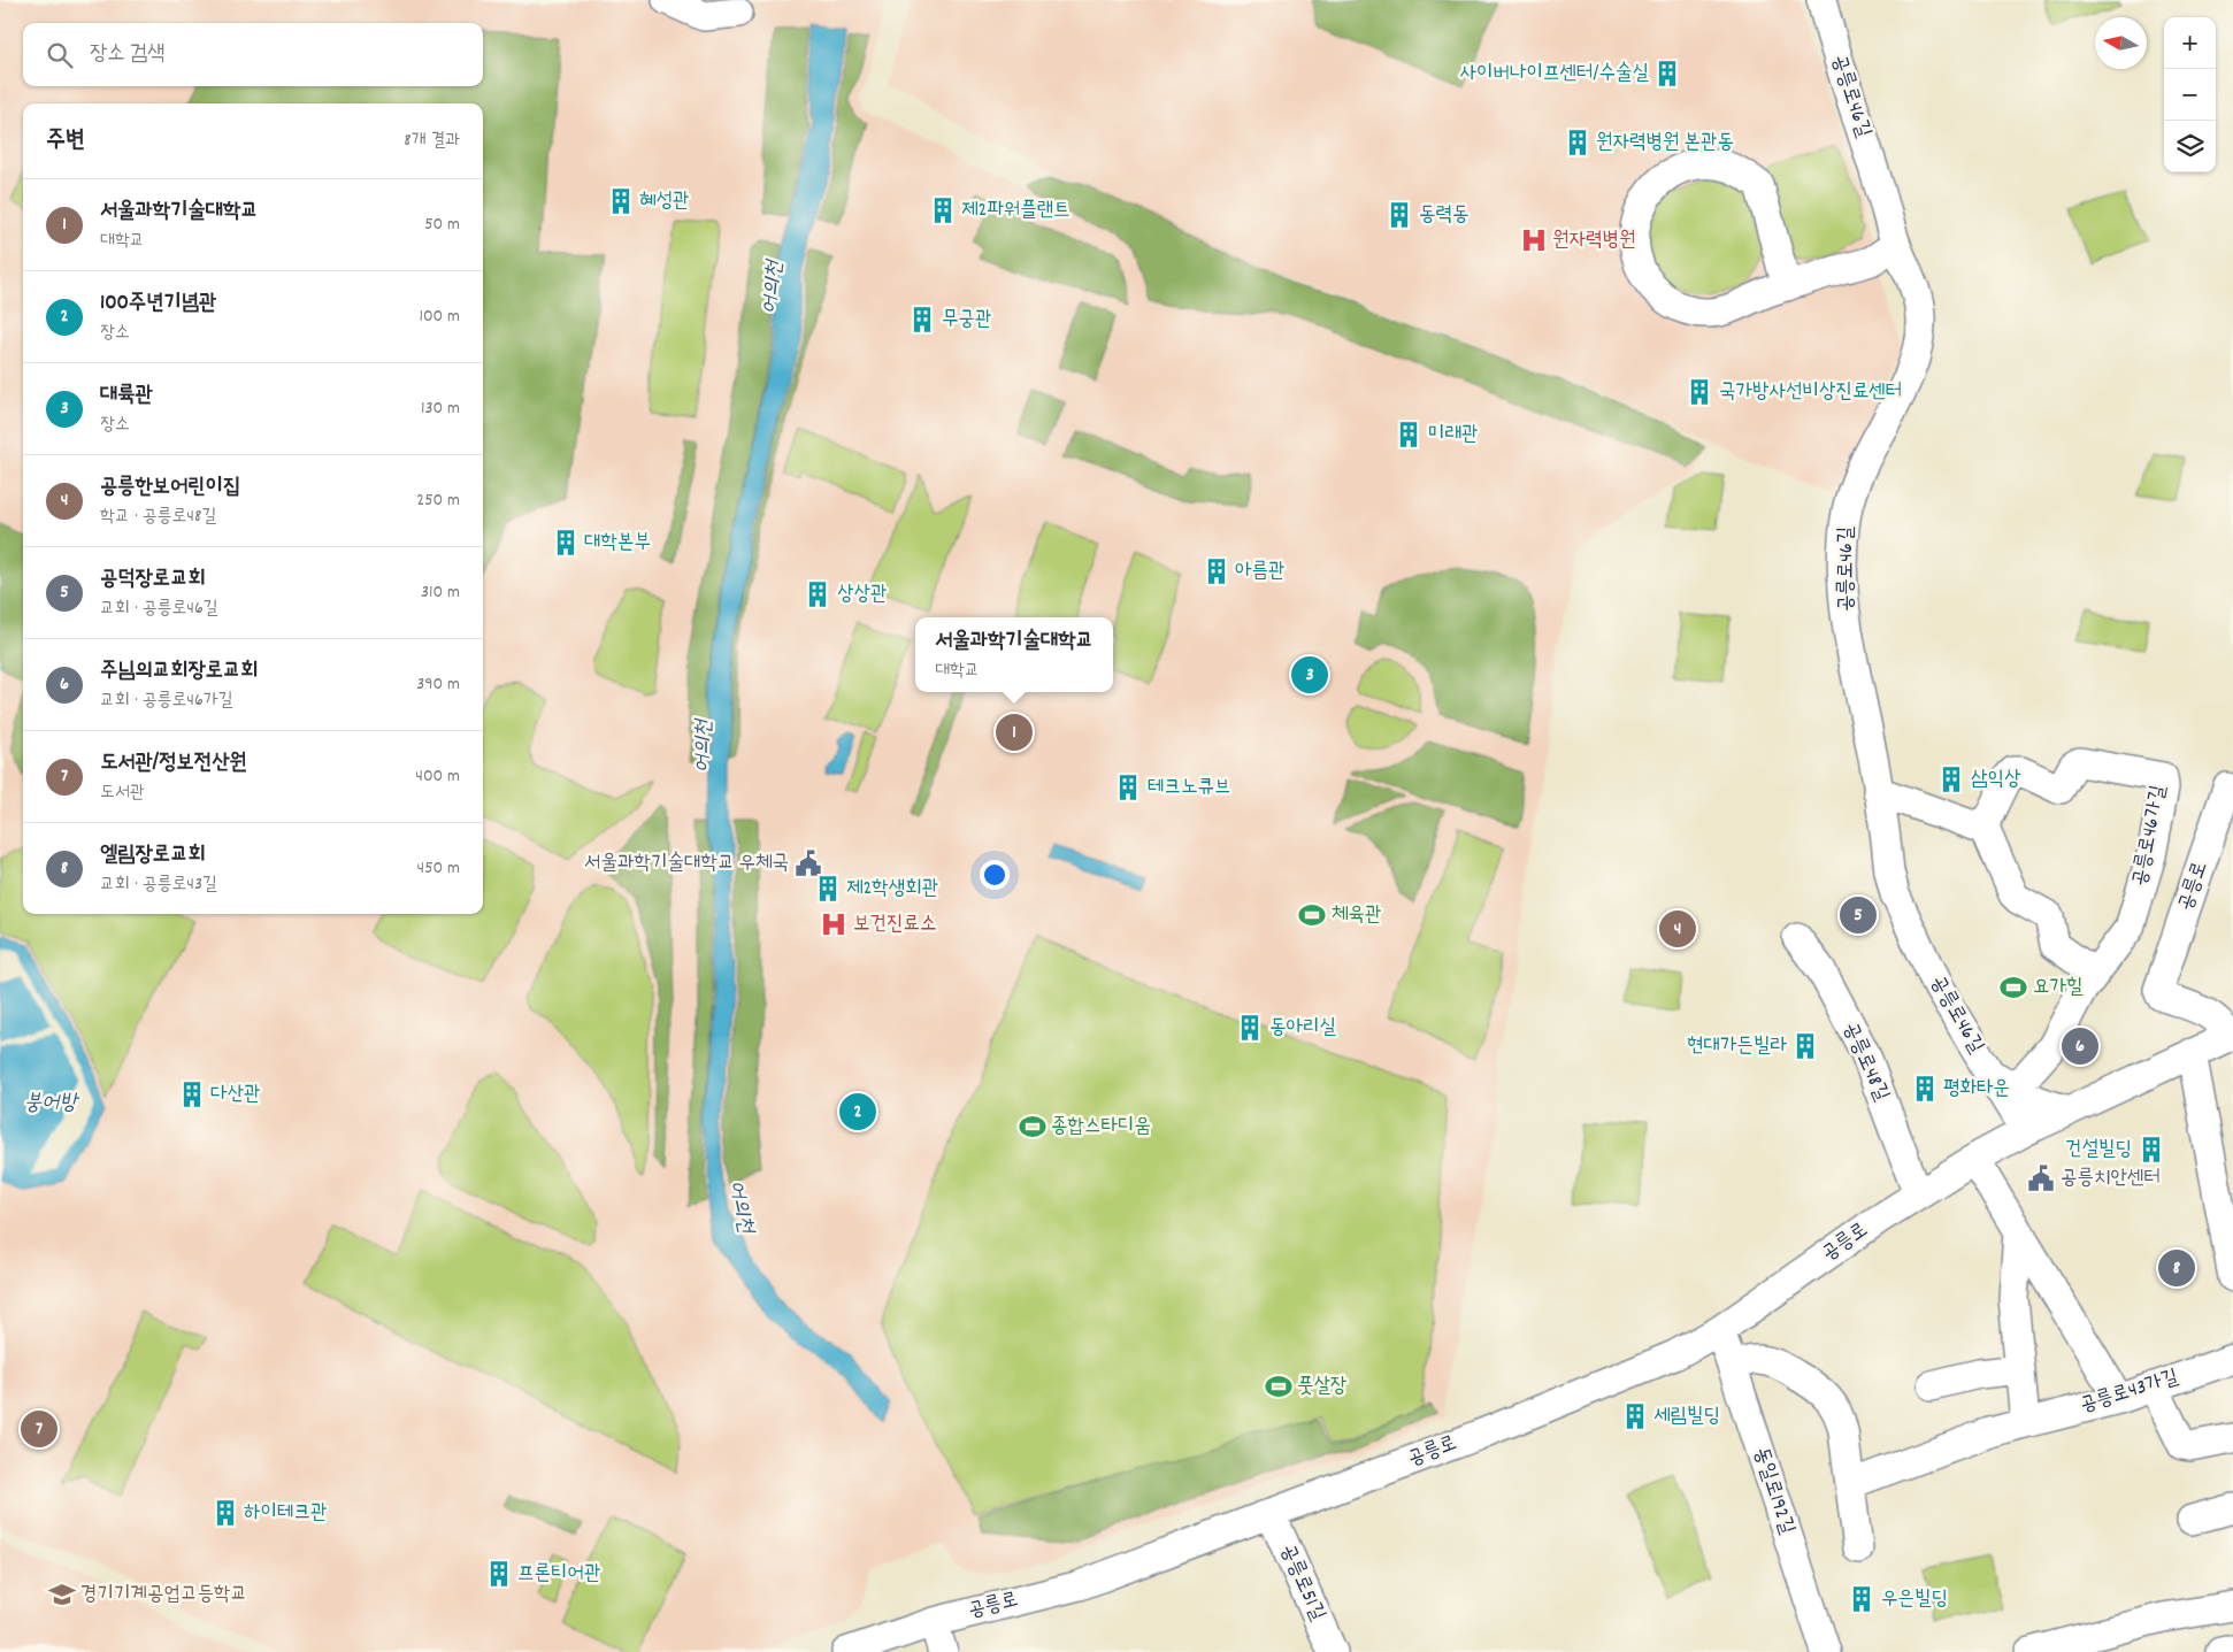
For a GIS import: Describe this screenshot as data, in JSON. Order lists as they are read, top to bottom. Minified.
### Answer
{"streets":{"street":["공릉로46길","공릉로46가길","공릉로","공릉로48길","공릉로43가길","동일로192길","공릉로51길"]},"crossings":[["공릉로46길","공릉로46가길"],["공릉로46길","공릉로"],["공릉로46가길","공릉로"],["공릉로","공릉로48길"],["공릉로","동일로192길"],["공릉로","공릉로51길"]],"water":["어의천","붕어방"],"places":{"building":["사이버나이프센터/수술실","원자력병원 본관동","혜성관","제2파워플랜트","동력동","무궁관","국가방사선비상진료센터","미래관","대학본부","아름관","상상관","삼익상","테크노큐브","제2학생회관","동아리실","현대가든빌라","평화타운","다산관","건설빌딩","세림빌딩","하이테크관","프론티어관","우은빌딩"],"hospital":["원자력병원","보건진료소"],"public building":["서울과학기술대학교 우체국","공릉치안센터"],"sports":["체육관","요가힐","종합스타디움","풋살장"],"school or university":["경기기계공업고등학교"]},"north":"left","page":{"map_buttons":["+","−"],"search":"장소 검색","heading":["주변","8개 결과"],"list":[{"mark":"1","name":"서울과학기술대학교","note":"대학교","value":"50 m"},{"mark":"2","name":"100주년기념관","note":"장소","value":"100 m"},{"mark":"3","name":"대륙관","note":"장소","value":"130 m"},{"mark":"4","name":"공릉한보어린이집","note":"학교 · 공릉로48길","value":"250 m"},{"mark":"5","name":"공덕장로교회","note":"교회 · 공릉로46길","value":"310 m"},{"mark":"6","name":"주님의교회장로교회","note":"교회 · 공릉로46가길","value":"390 m"},{"mark":"7","name":"도서관/정보전산원","note":"도서관","value":"400 m"},{"mark":"8","name":"엘림장로교회","note":"교회 · 공릉로43길","value":"450 m"}],"popup":["서울과학기술대학교","대학교"],"pins":["3","1","5","4","6","2","8","7"]}}
